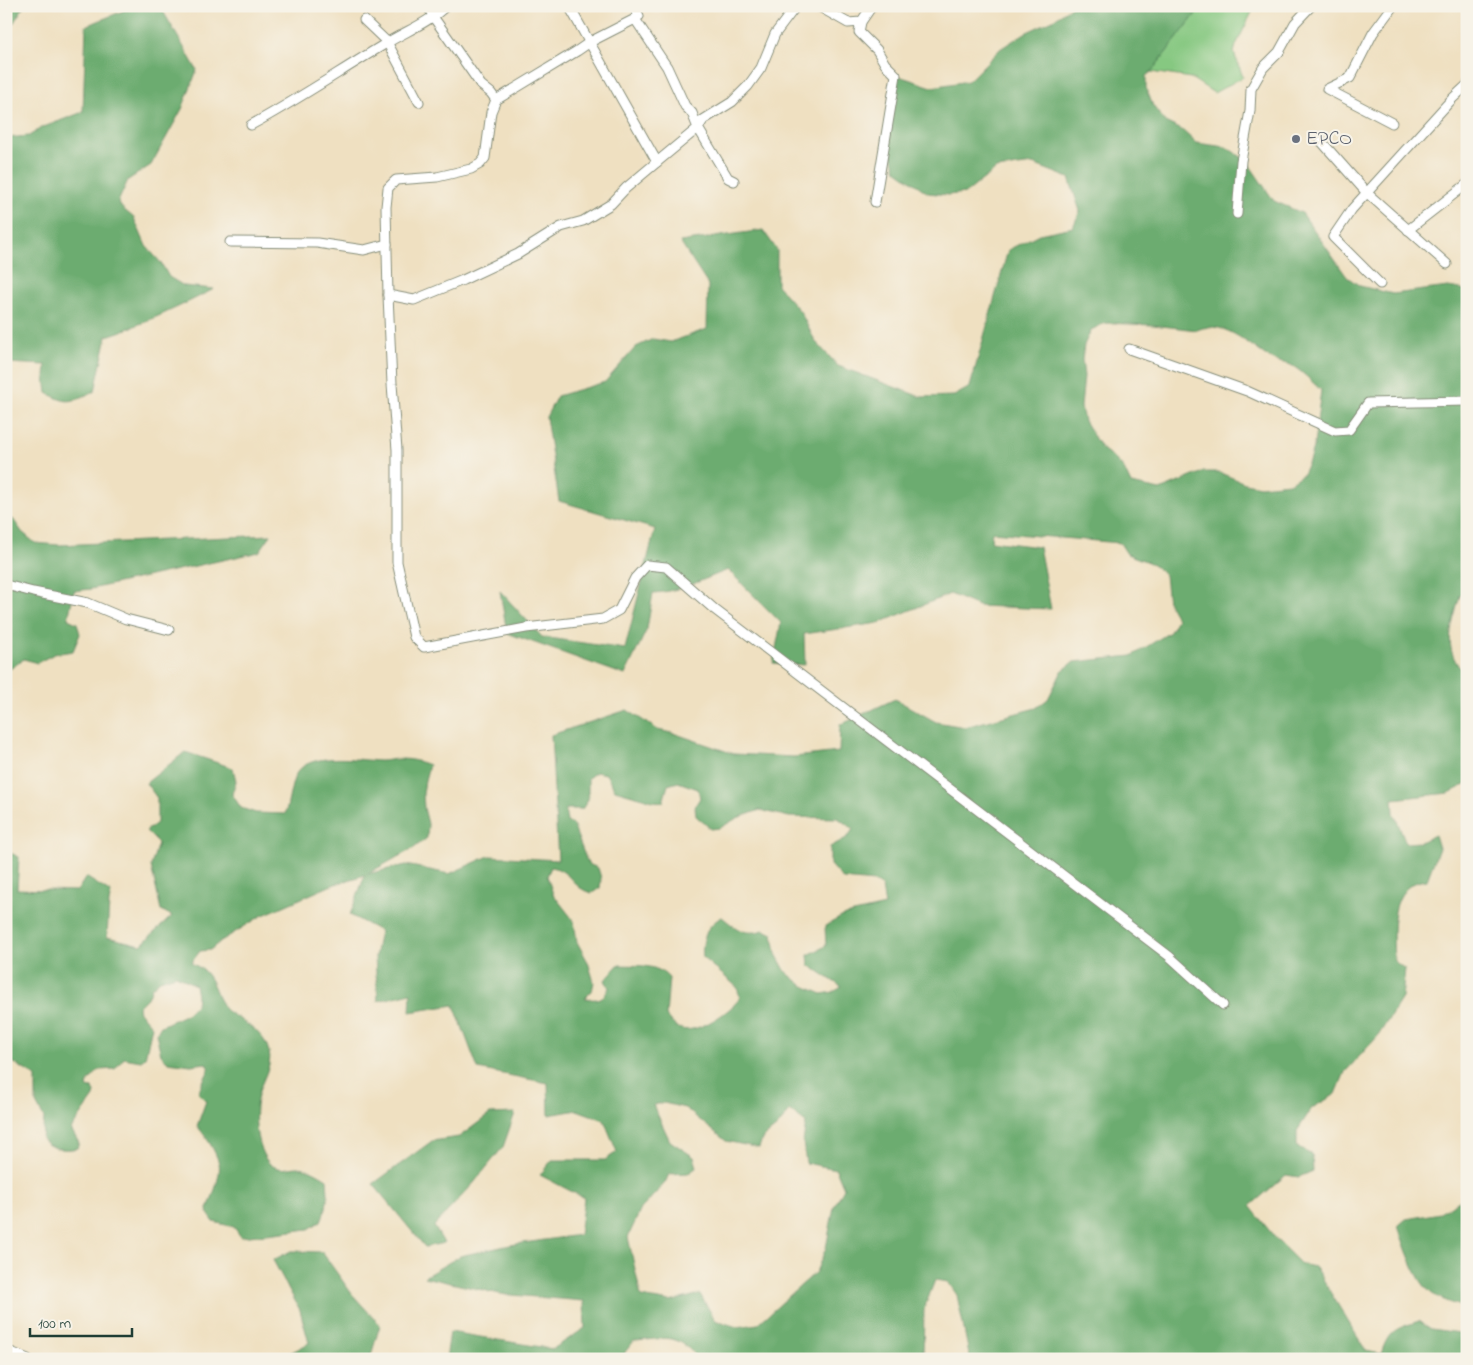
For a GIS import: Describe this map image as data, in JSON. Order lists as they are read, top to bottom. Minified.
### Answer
{"places":["EPCO"],"scale_bar":"100 m"}
